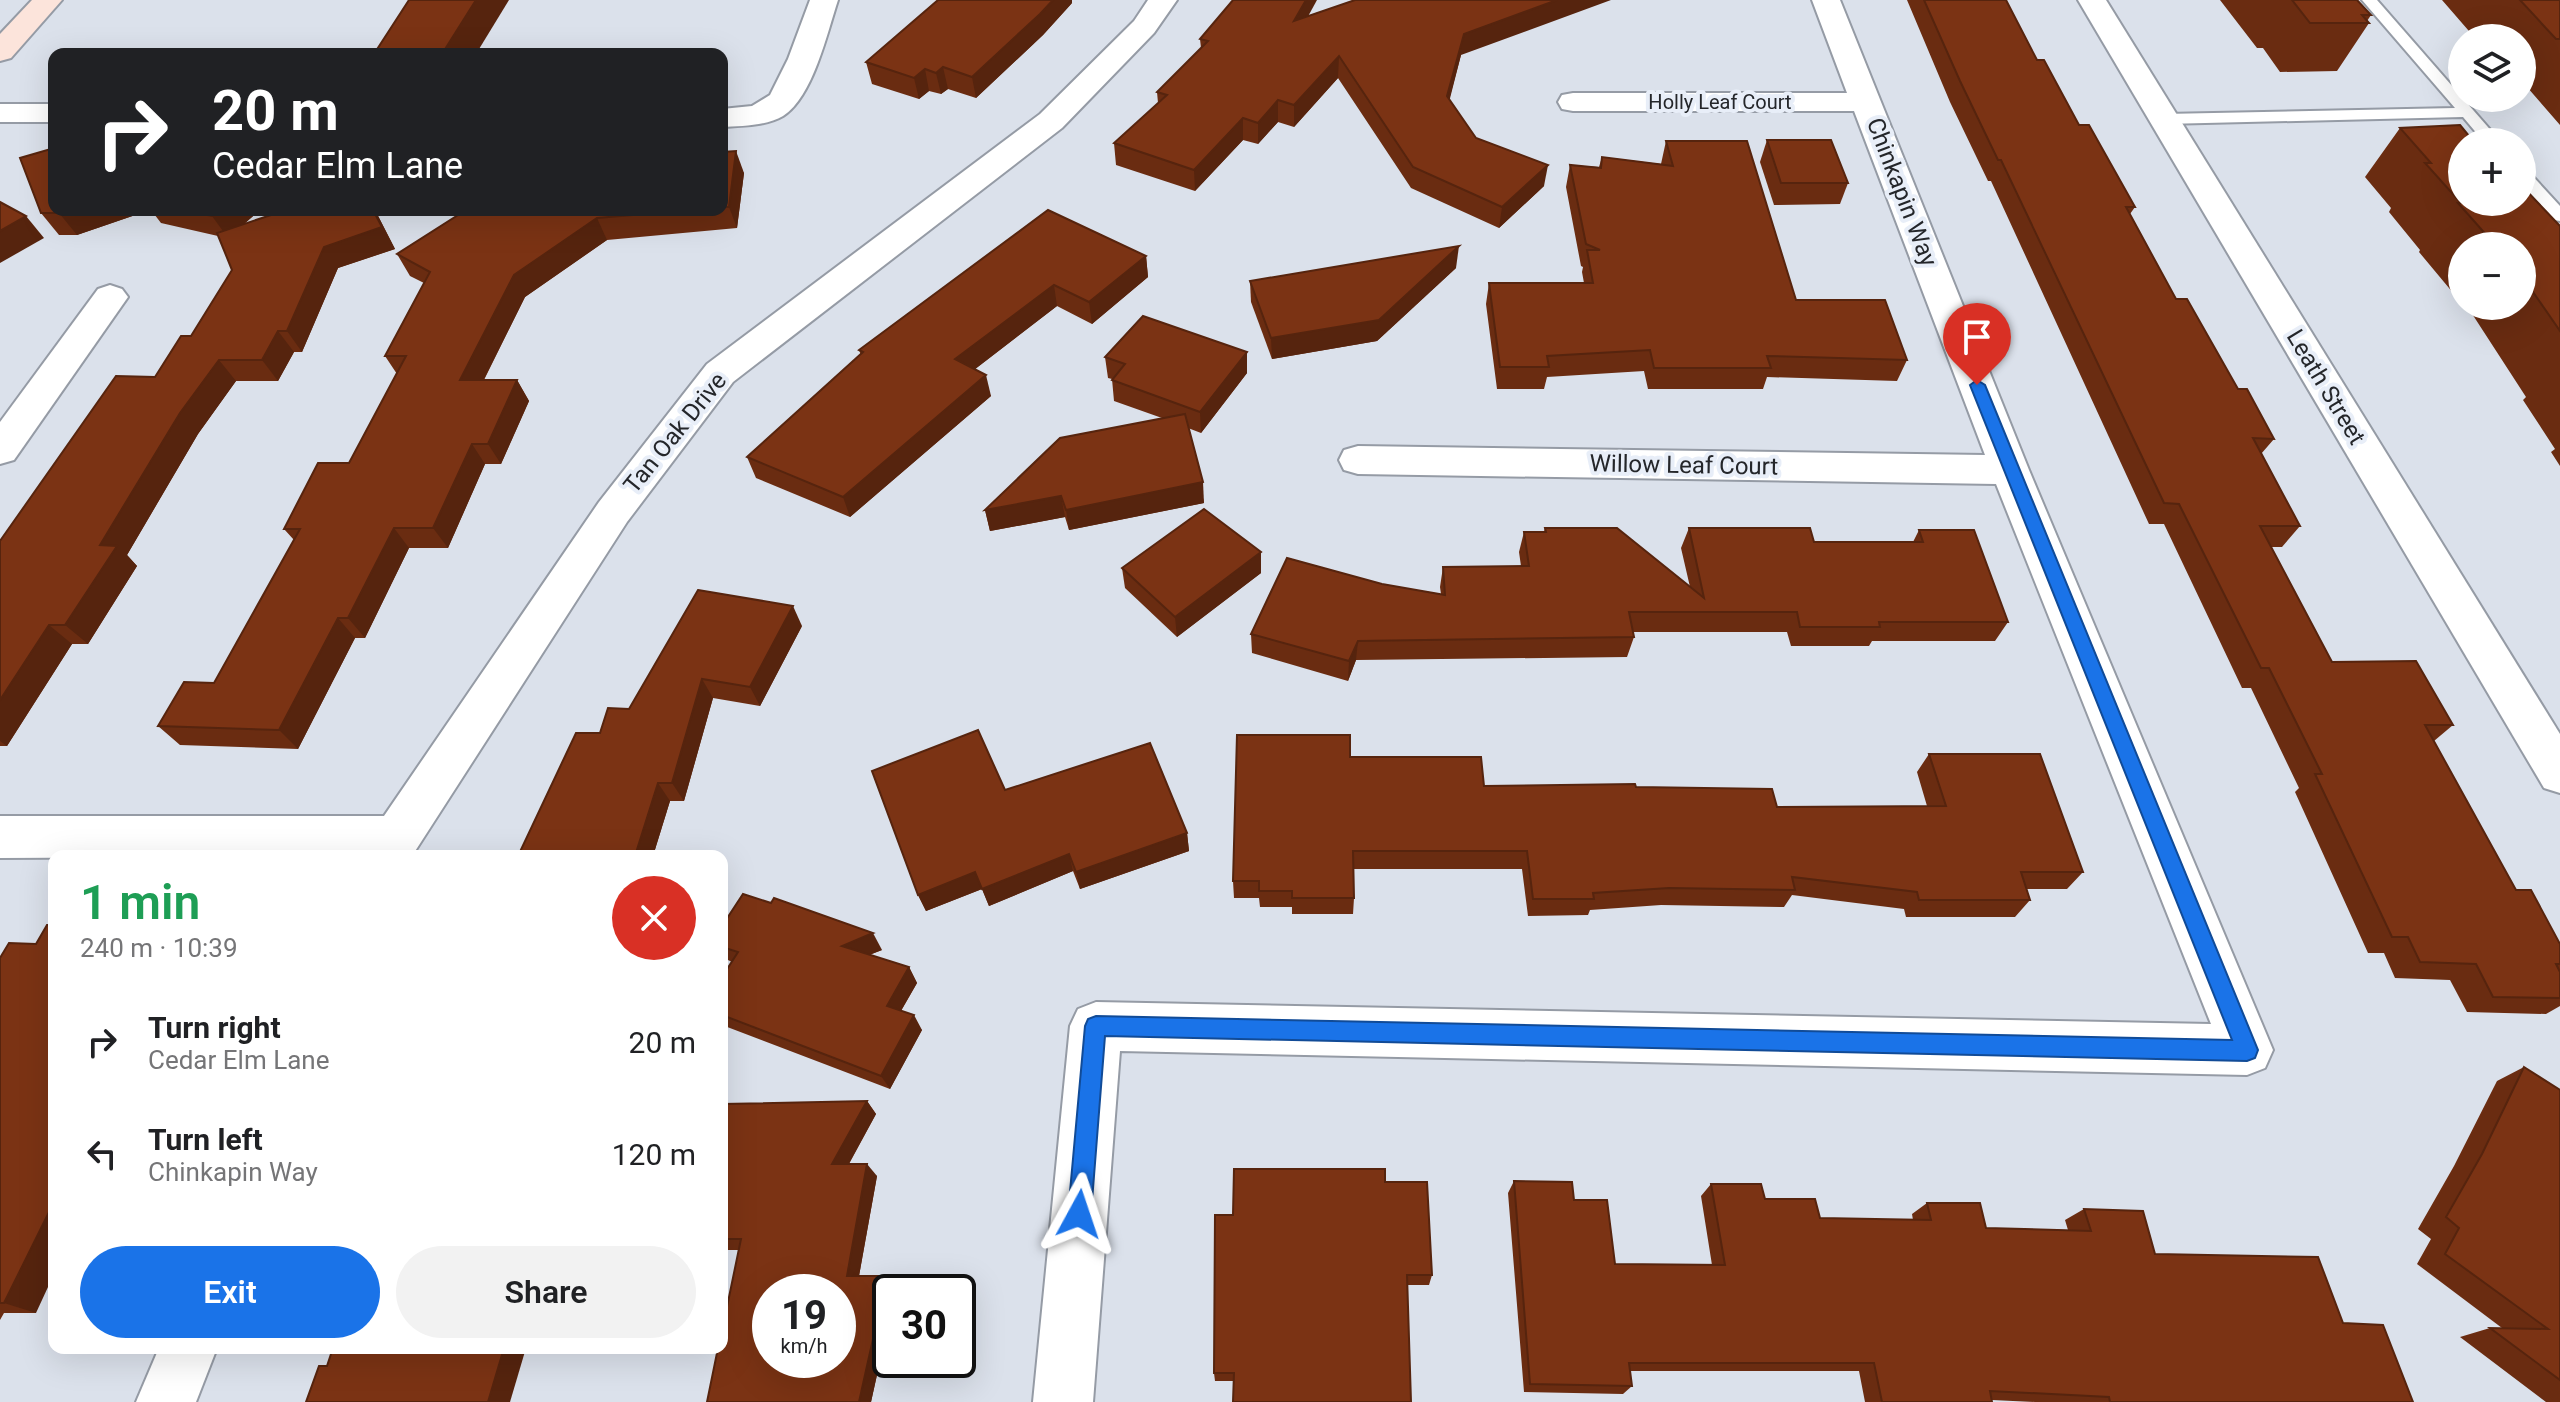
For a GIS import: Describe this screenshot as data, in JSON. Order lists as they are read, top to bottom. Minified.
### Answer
{"streets":{"street":["Holly Leaf Court","Chinkapin Way","Leath Street","Tan Oak Drive","Willow Leaf Court"]},"crossings":[["Holly Leaf Court","Chinkapin Way"],["Chinkapin Way","Willow Leaf Court"]],"page":{"map_buttons":["+","−"],"turn":["20 m","Cedar Elm Lane"],"heading":["1 min","240 m · 10:39"],"list":[{"name":"Turn right","note":"Cedar Elm Lane","value":"20 m"},{"name":"Turn left","note":"Chinkapin Way","value":"120 m"}],"buttons":["Exit","Share"],"speed":"19 km/h","limit":"30"}}
